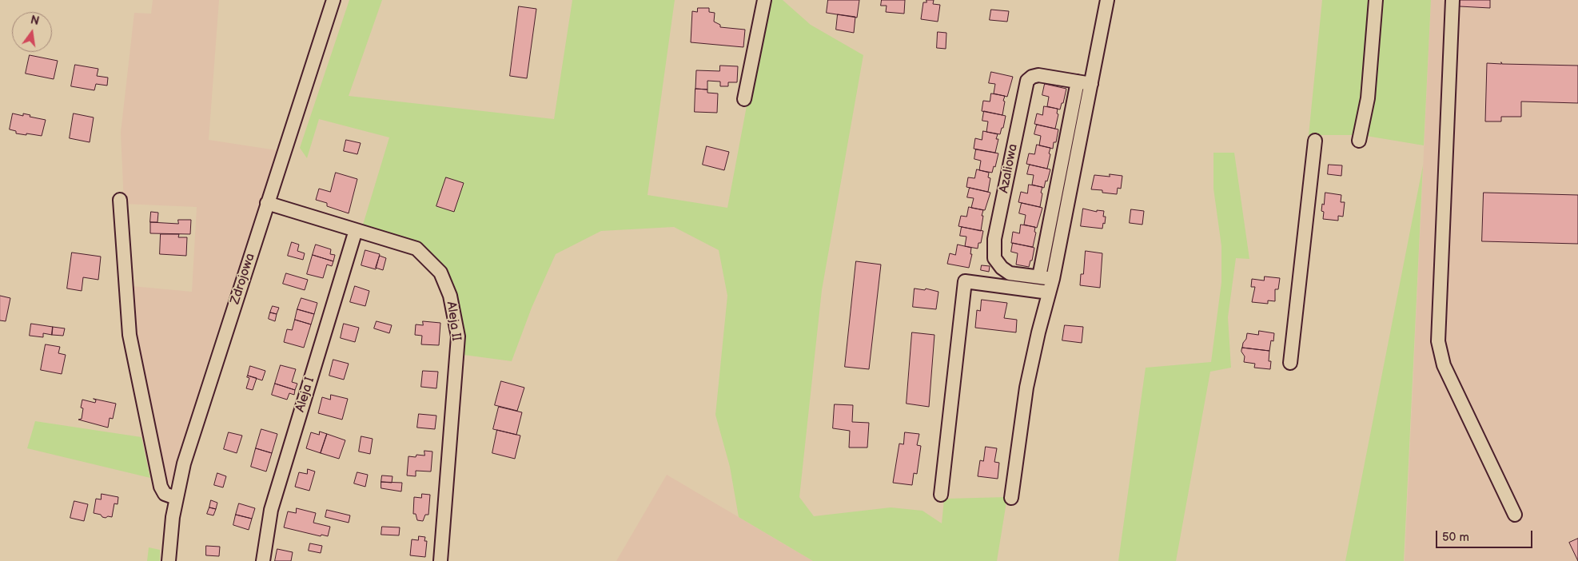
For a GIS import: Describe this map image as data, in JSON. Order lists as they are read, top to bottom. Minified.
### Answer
{"streets":{"street":["Azaliowa","Zdrojowa","Aleja II","Aleja I"]},"crossings":[["Zdrojowa","Aleja II"],["Aleja II","Aleja I"]],"scale_bar":"50 m","north":"top"}
